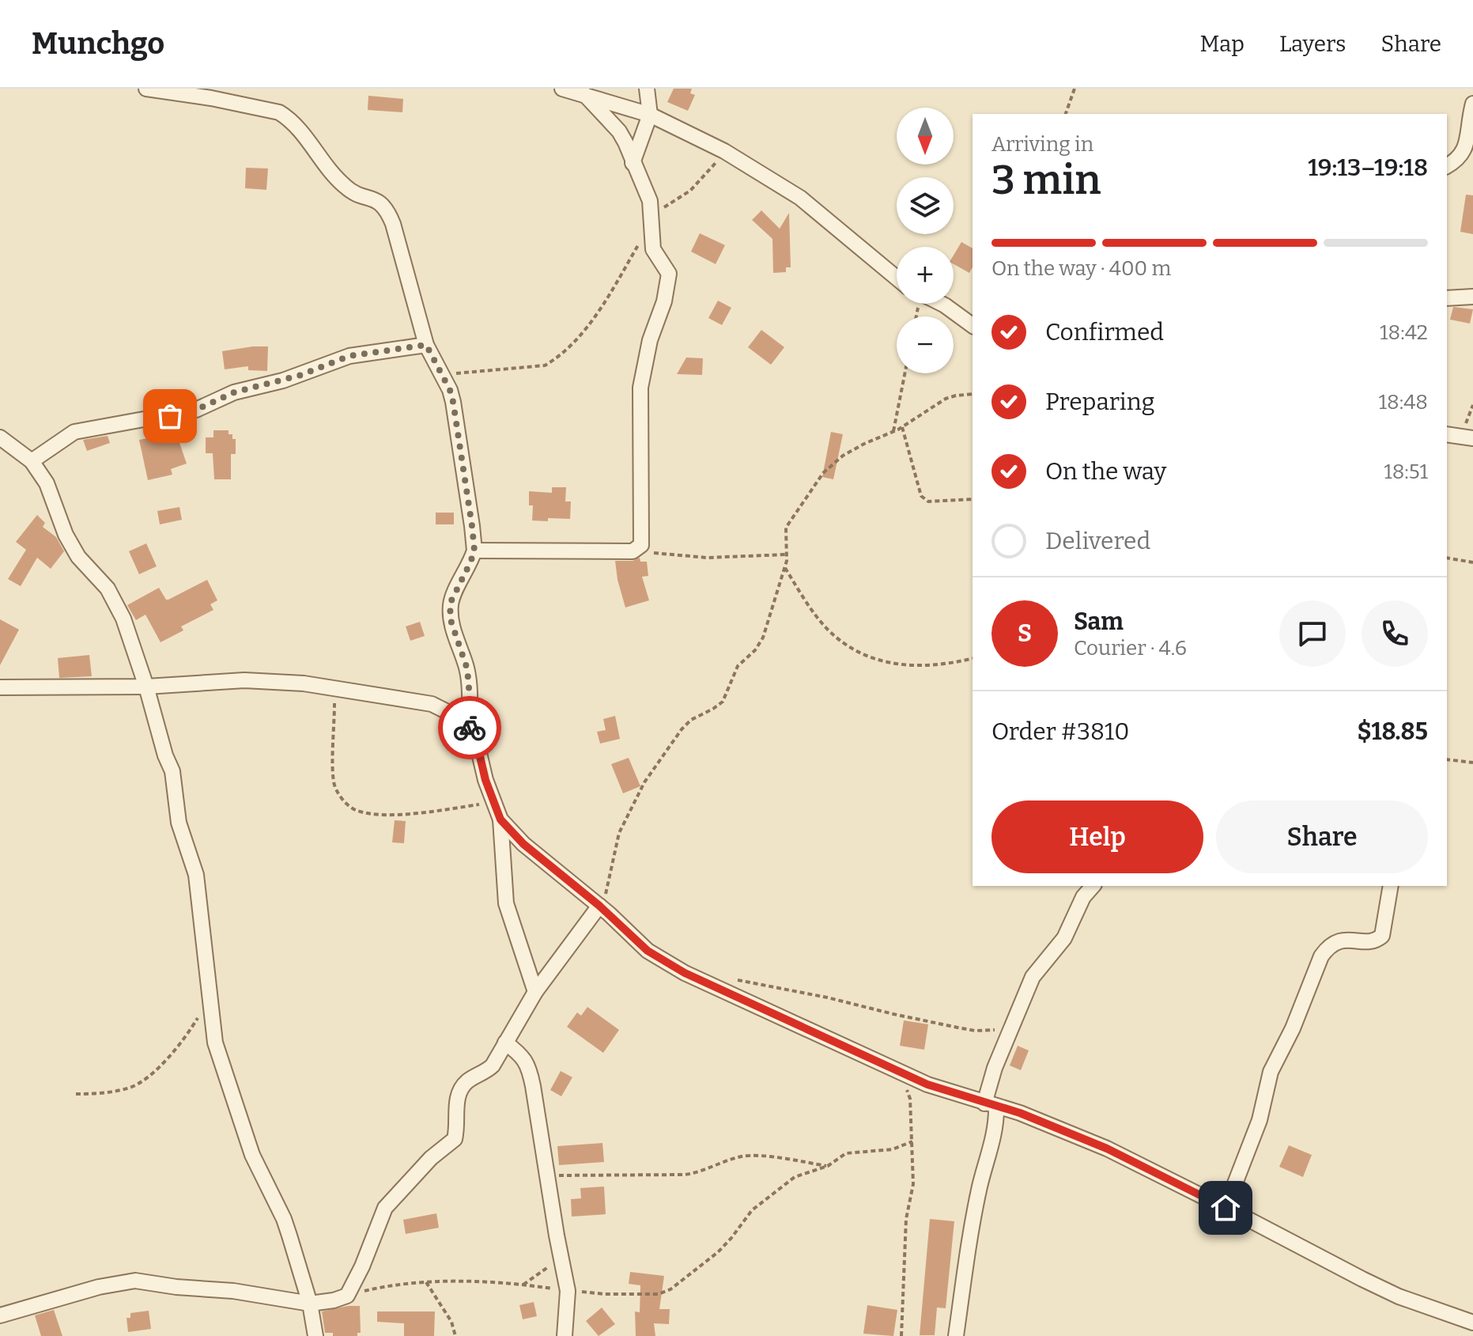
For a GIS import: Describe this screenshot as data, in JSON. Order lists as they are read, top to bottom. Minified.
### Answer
{"north":"bottom","page":{"header":"Munchgo","nav":["Map","Layers","Share"],"map_buttons":["+","−"],"heading":["3 min","Arriving in","19:13–19:18"],"panel":["Sam","Courier · 4.6","Order #3810","$18.85"],"bar":"On the way · 400 m","list":[["Confirmed","18:42"],["Preparing","18:48"],["On the way","18:51"],"Delivered"],"round":"S","buttons":["Help","Share"]}}
